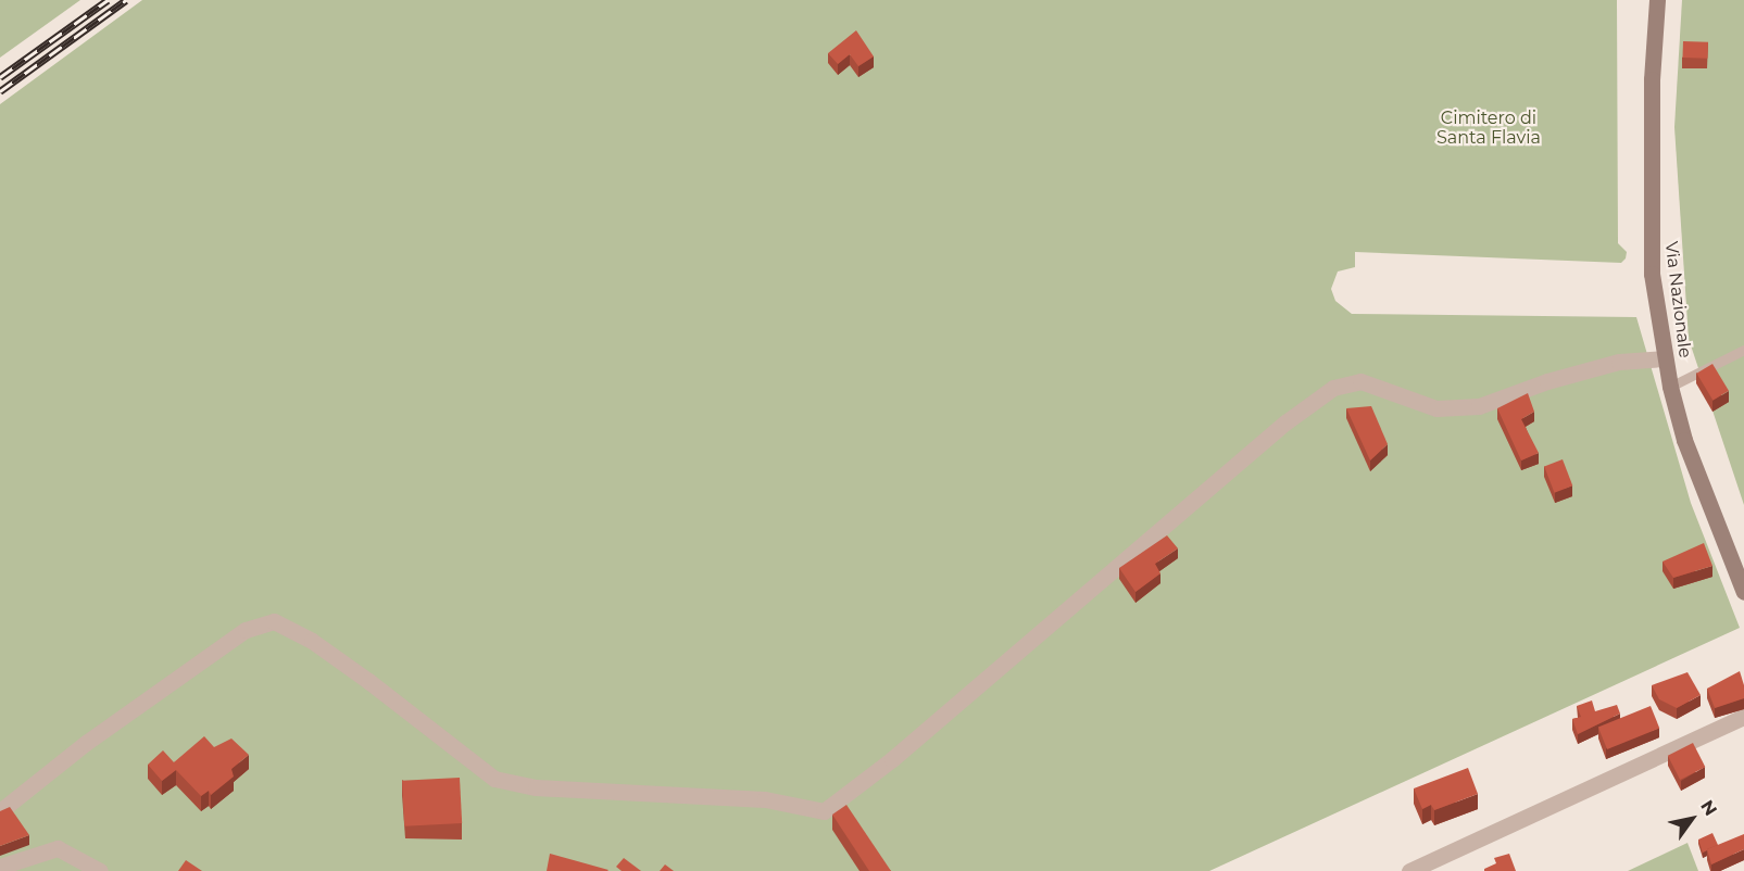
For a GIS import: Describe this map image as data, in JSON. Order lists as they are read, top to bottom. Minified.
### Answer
{"streets":{"main road":["Via Nazionale"]},"parks":["Cimitero di Santa Flavia"],"north":"top right"}
